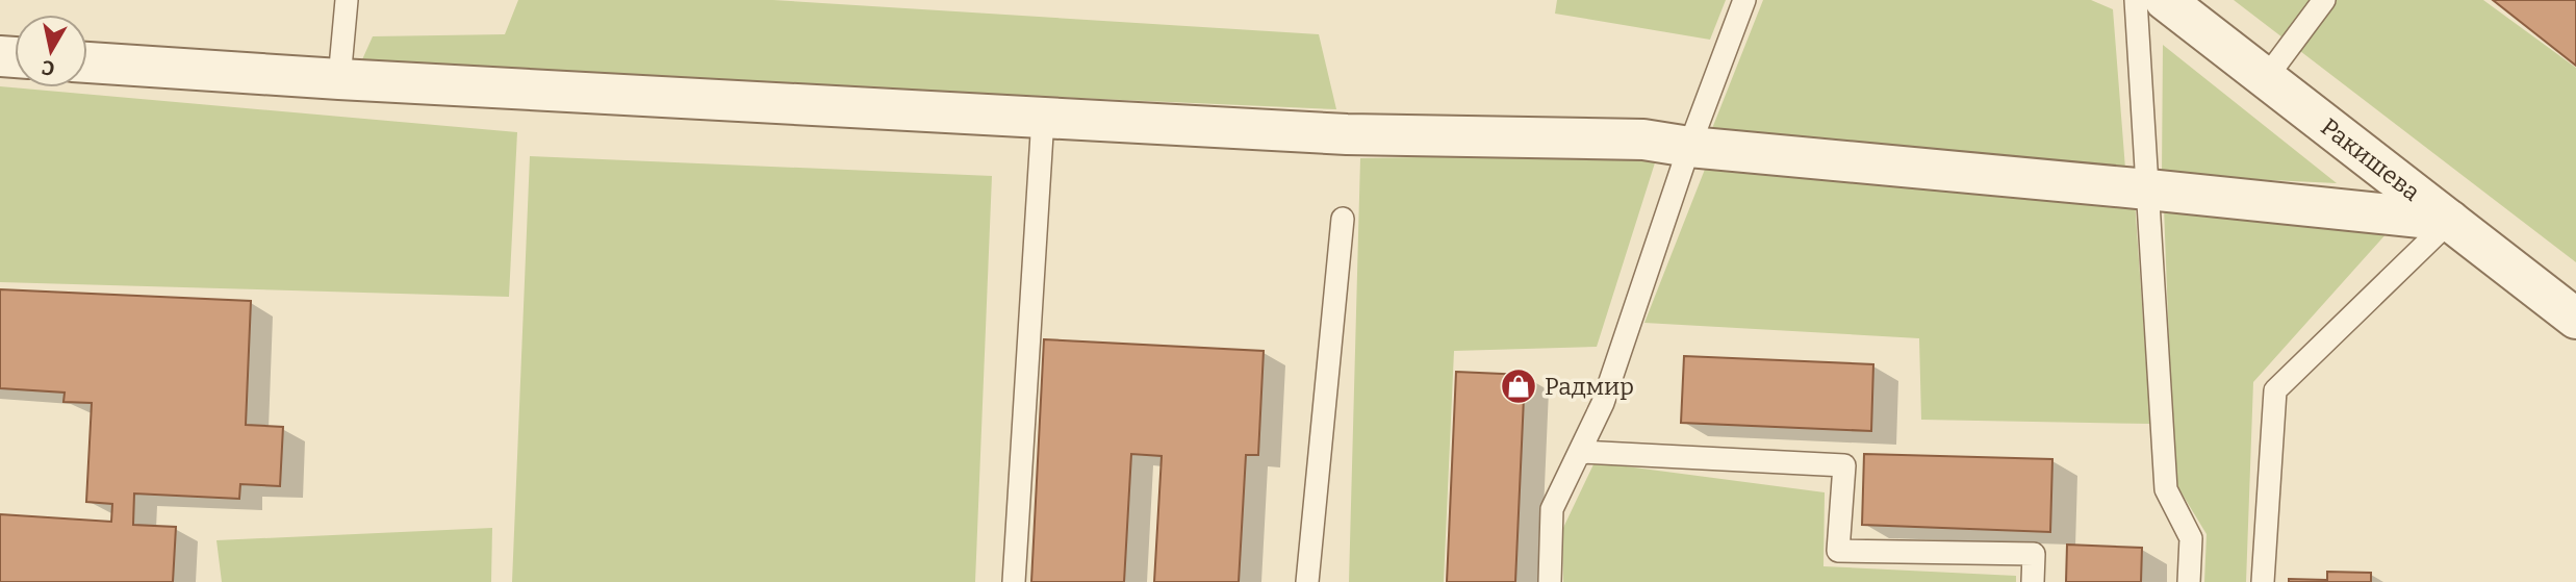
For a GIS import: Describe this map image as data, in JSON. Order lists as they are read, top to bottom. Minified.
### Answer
{"streets":{"street":["Ракишева"]},"places":{"shop":["Радмир"]},"north":"bottom"}
